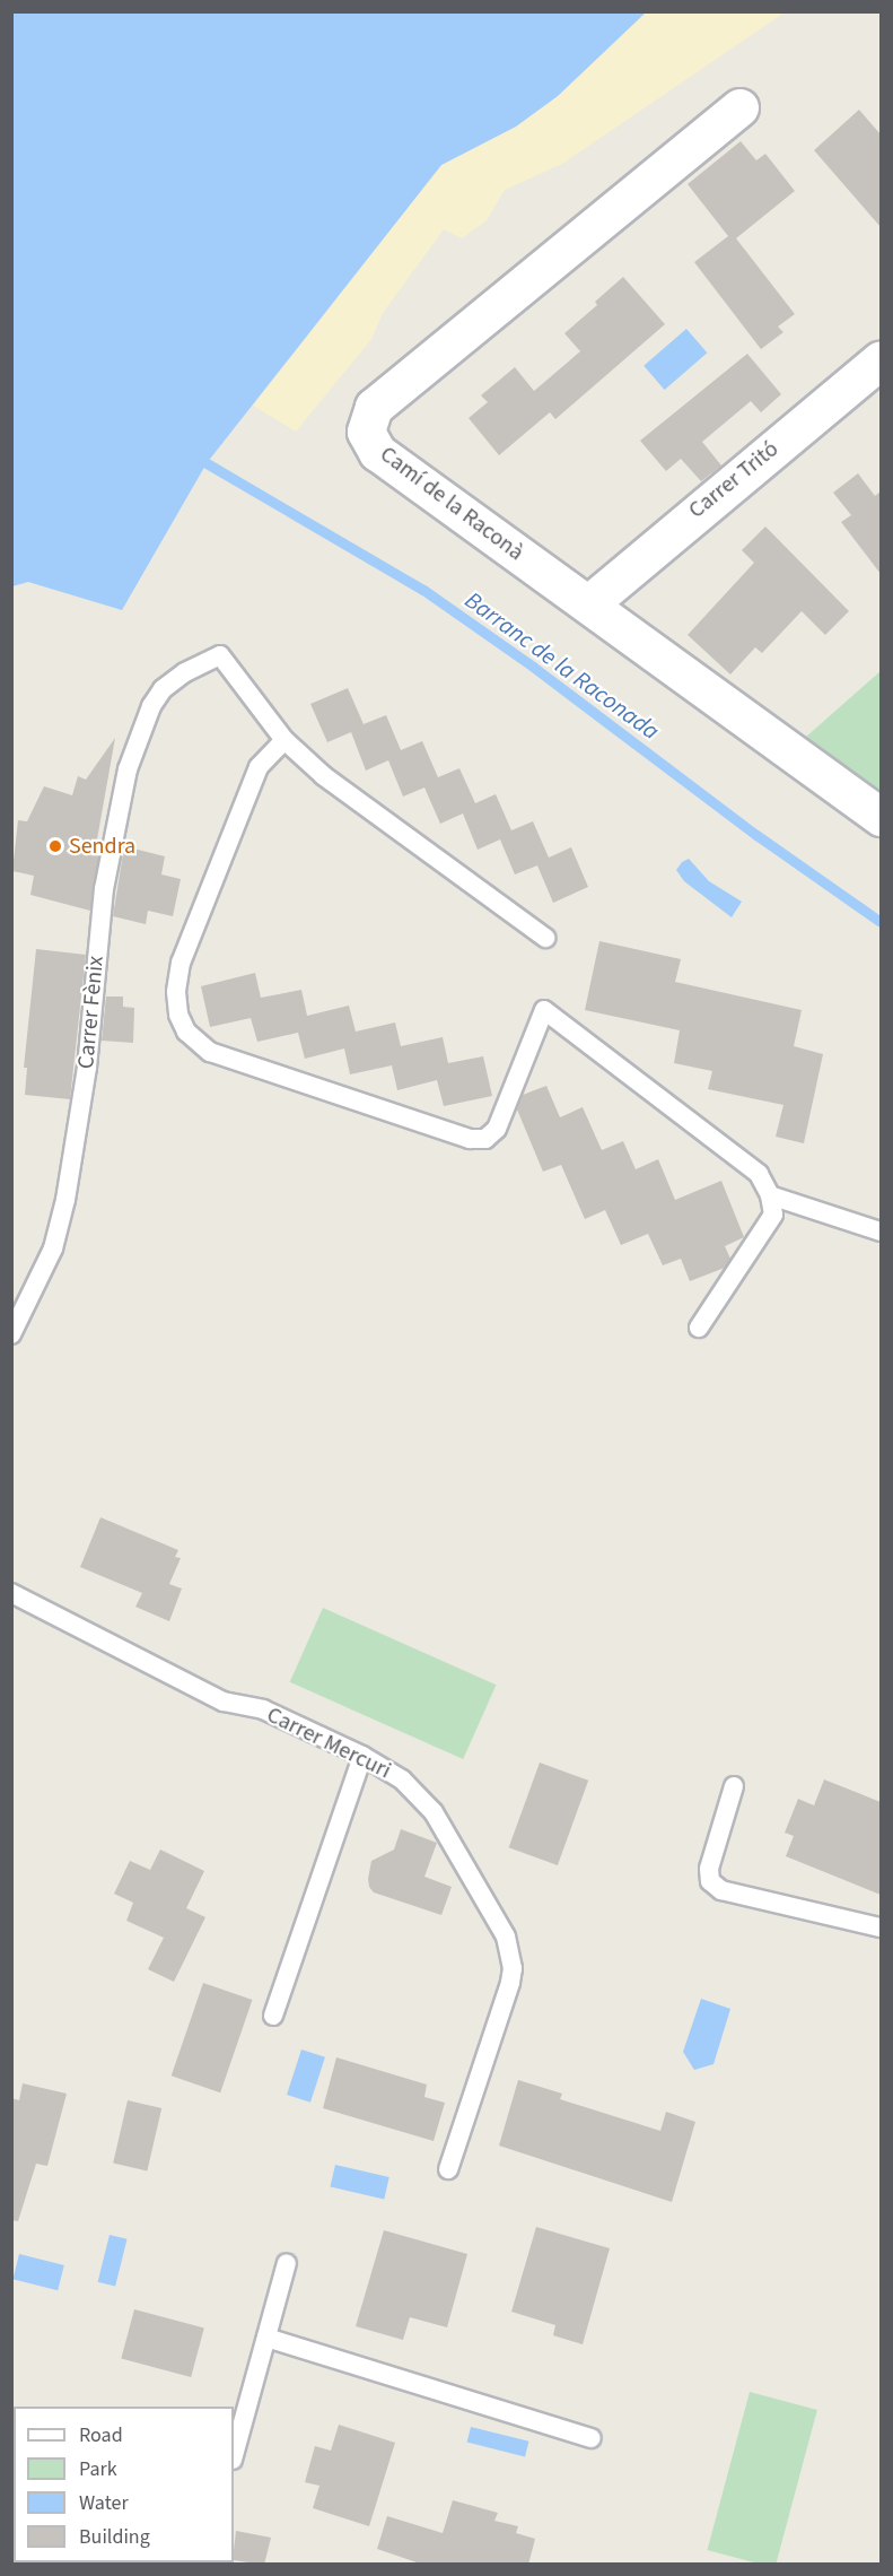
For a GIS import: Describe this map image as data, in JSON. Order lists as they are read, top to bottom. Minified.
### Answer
{"streets":{"street":["Carrer Tritó","Camí de la Raconà"],"lane":["Carrer Fènix","Carrer Mercuri"]},"crossings":[["Carrer Tritó","Camí de la Raconà"]],"water":["Barranc de la Raconada"],"places":["Sendra"],"legend":["Road","Park","Water","Building"]}
